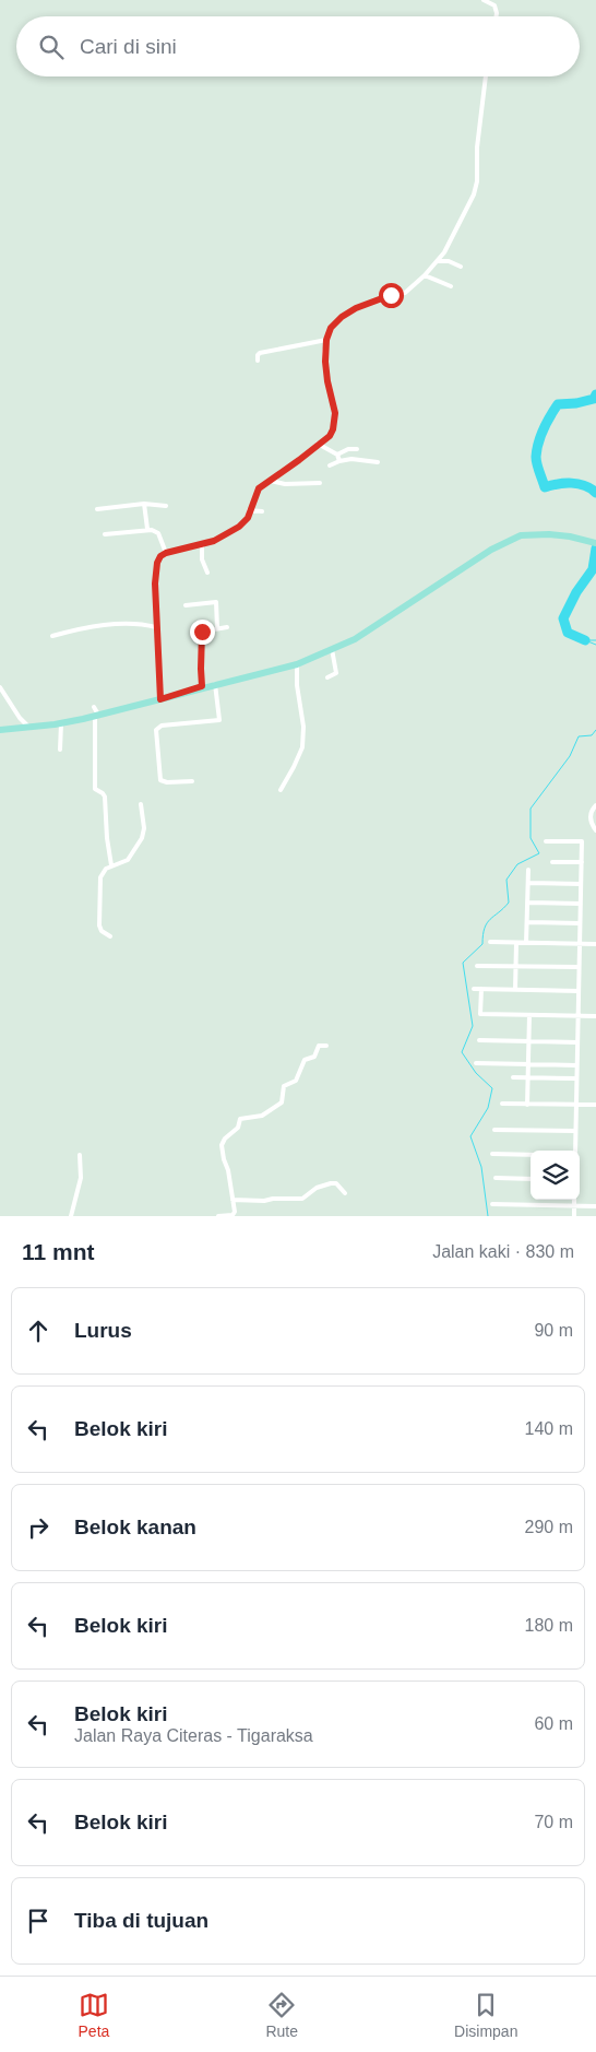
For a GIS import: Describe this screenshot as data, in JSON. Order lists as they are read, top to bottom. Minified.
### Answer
{"page":{"search":"Cari di sini","heading":["11 mnt","Jalan kaki · 830 m"],"list":[["Lurus","90 m"],["Belok kiri","140 m"],["Belok kanan","290 m"],["Belok kiri","180 m"],["Belok kiri","Jalan Raya Citeras - Tigaraksa","60 m"],["Belok kiri","70 m"],"Tiba di tujuan"],"nav":["Peta","Rute","Disimpan"]}}
